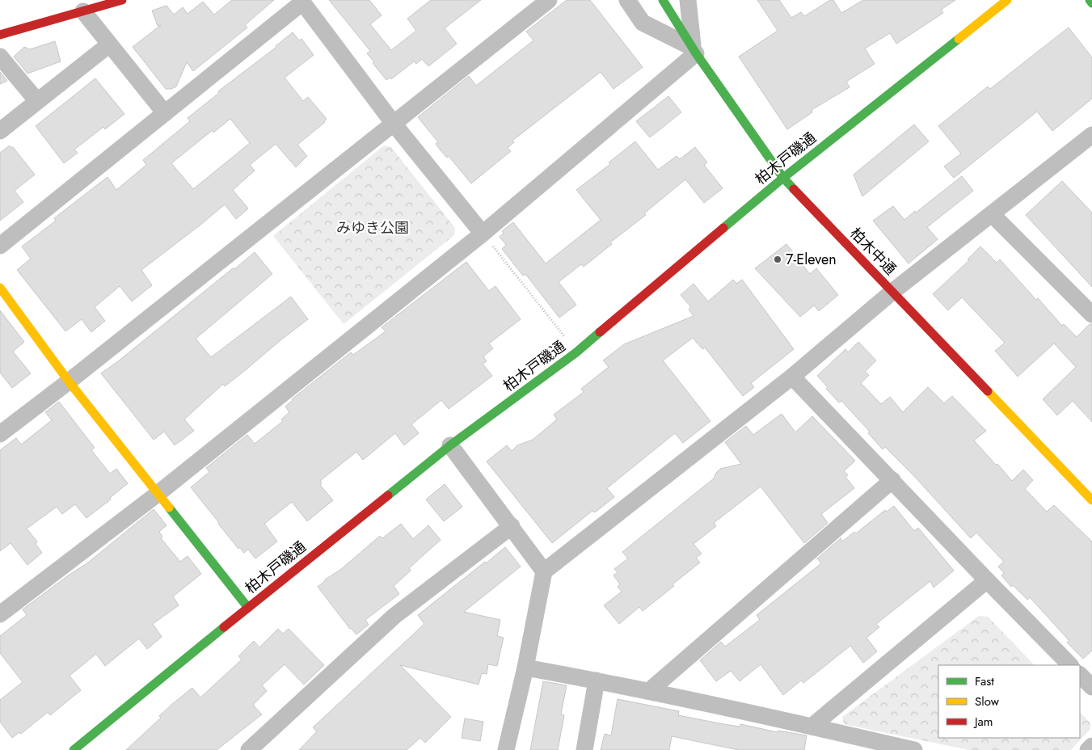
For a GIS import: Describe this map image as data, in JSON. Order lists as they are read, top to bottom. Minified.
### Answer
{"streets":{"street":["柏木戸磯通","柏木中通"]},"crossings":[["柏木戸磯通","柏木中通"]],"parks":["みゆき公園"],"places":["7-Eleven"],"legend":["Fast","Slow","Jam"]}
